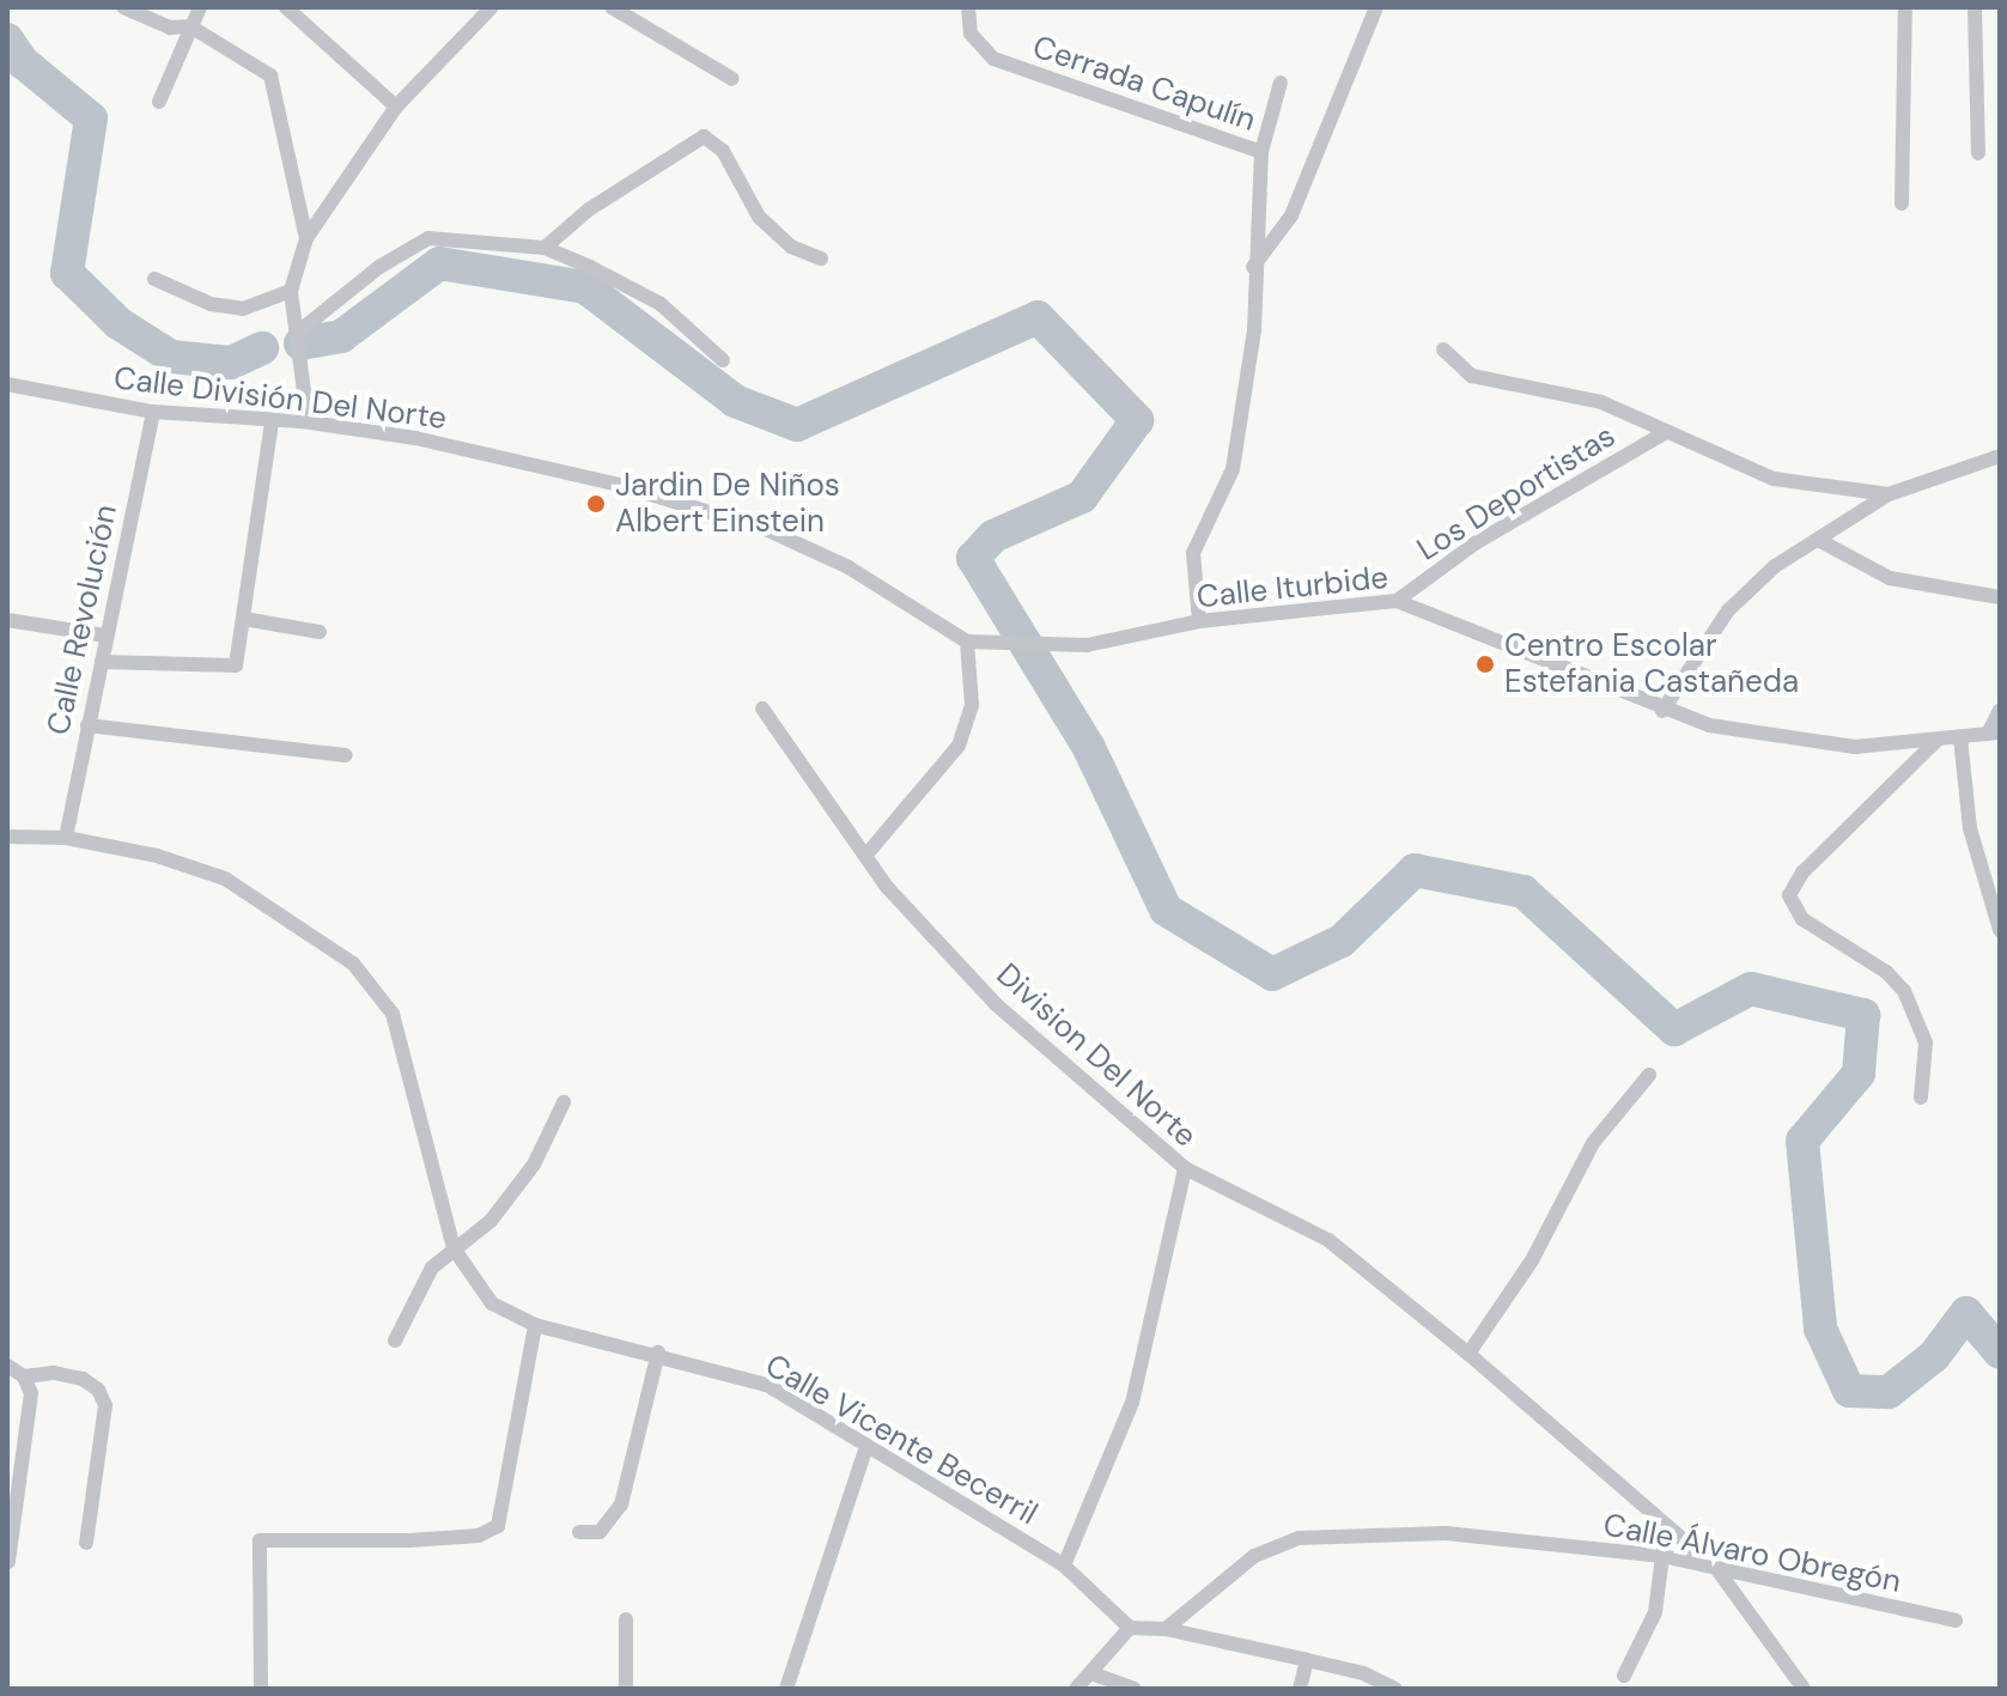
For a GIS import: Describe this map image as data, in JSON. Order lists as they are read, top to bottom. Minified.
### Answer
{"streets":{"street":["Cerrada Capulín","Calle División Del Norte","Los Deportistas","Calle Iturbide","Calle Revolución","Division Del Norte","Calle Vicente Becerril","Calle Álvaro Obregón"]},"crossings":[["Cerrada Capulín","Calle Iturbide"],["Calle División Del Norte","Calle Iturbide"],["Calle División Del Norte","Calle Revolución"],["Los Deportistas","Calle Iturbide"],["Calle Revolución","Calle Vicente Becerril"],["Division Del Norte","Calle Vicente Becerril"]],"places":["Jardin De Niños Albert Einstein","Centro Escolar Estefania Castañeda"]}
